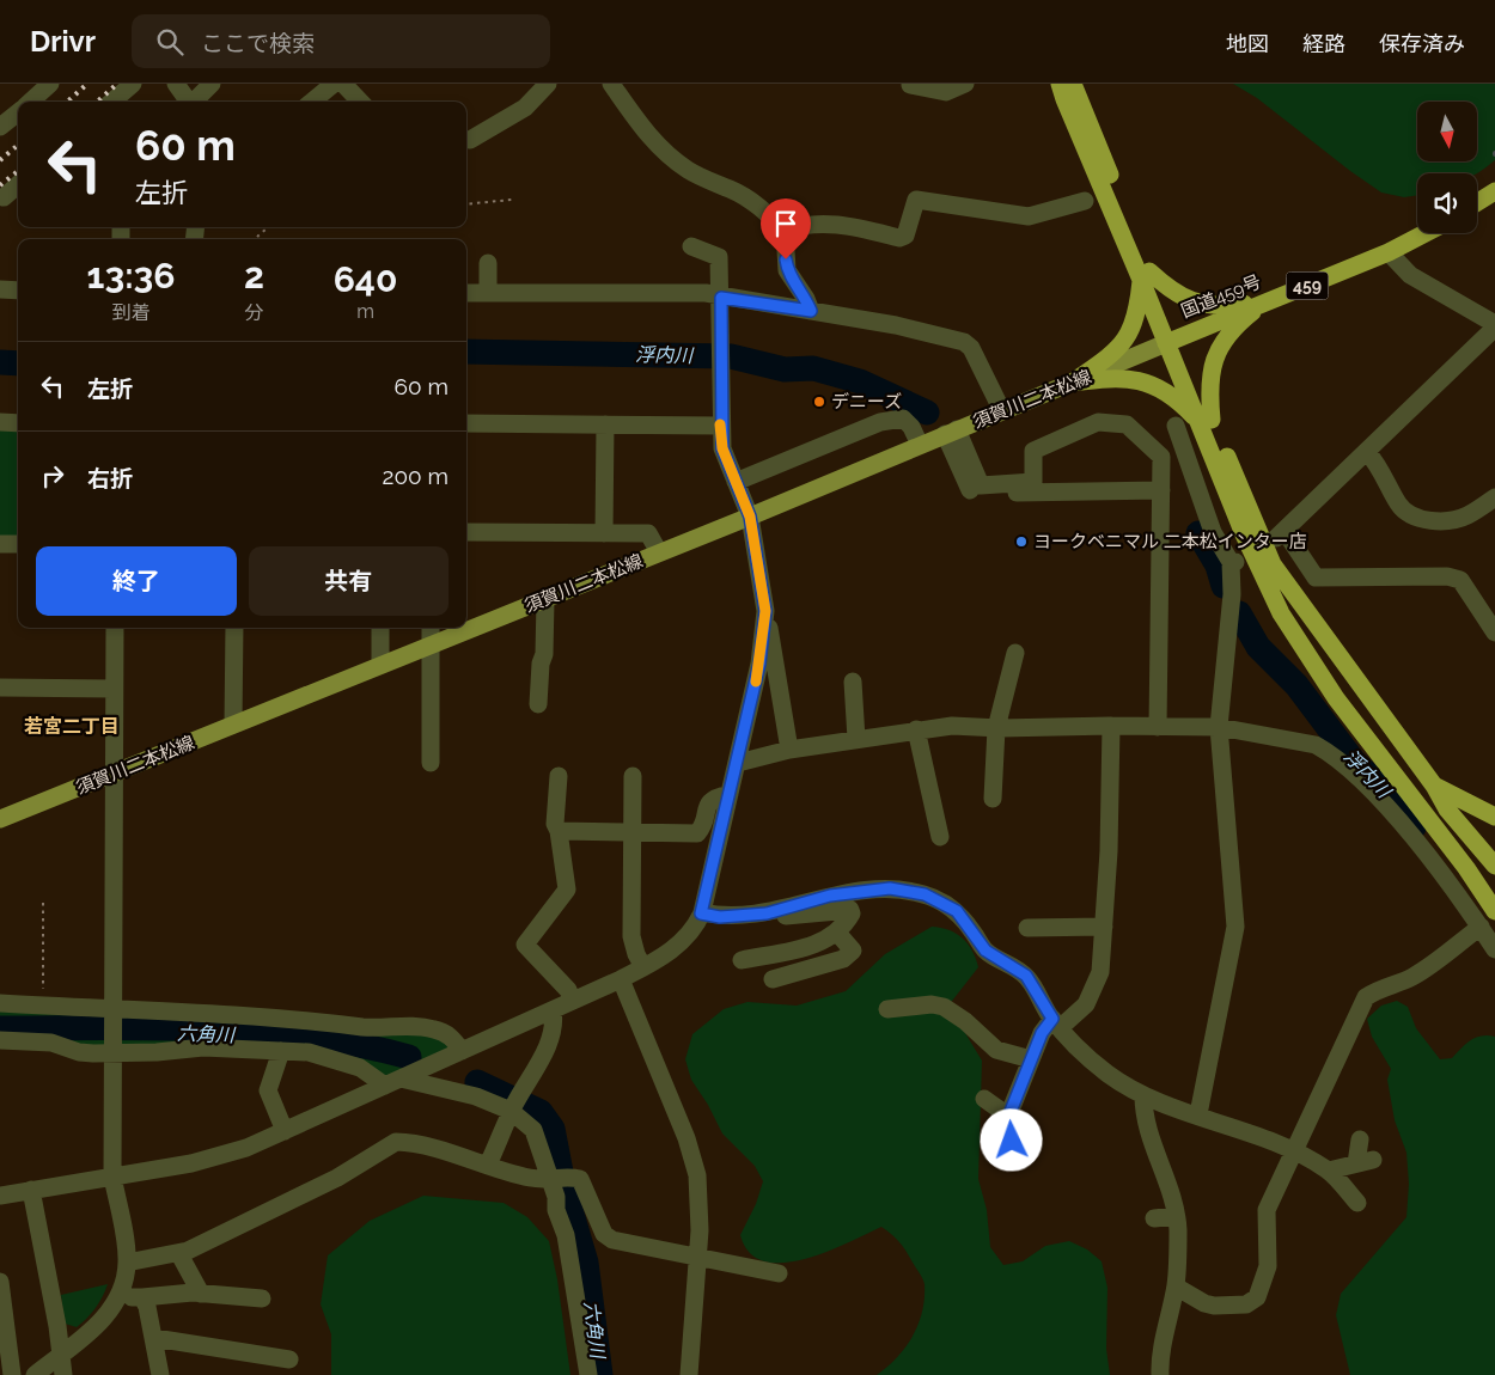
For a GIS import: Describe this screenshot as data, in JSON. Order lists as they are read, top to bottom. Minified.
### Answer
{"streets":{"highway":["459","国道459号"],"main road":["須賀川二本松線"]},"crossings":[["国道459号","須賀川二本松線"]],"districts":["若宮二丁目"],"water":["浮内川","六角川"],"places":["デニーズ","ヨークベニマル 二本松インター店"],"north":"bottom","page":{"header":"Drivr","search":"ここで検索","nav":["地図","経路","保存済み"],"turn":["60 m","左折"],"eta":["13:36","到着","2","分","640","m"],"list":[{"name":"左折","value":"60 m"},{"name":"右折","value":"200 m"}],"buttons":["終了","共有"]}}
